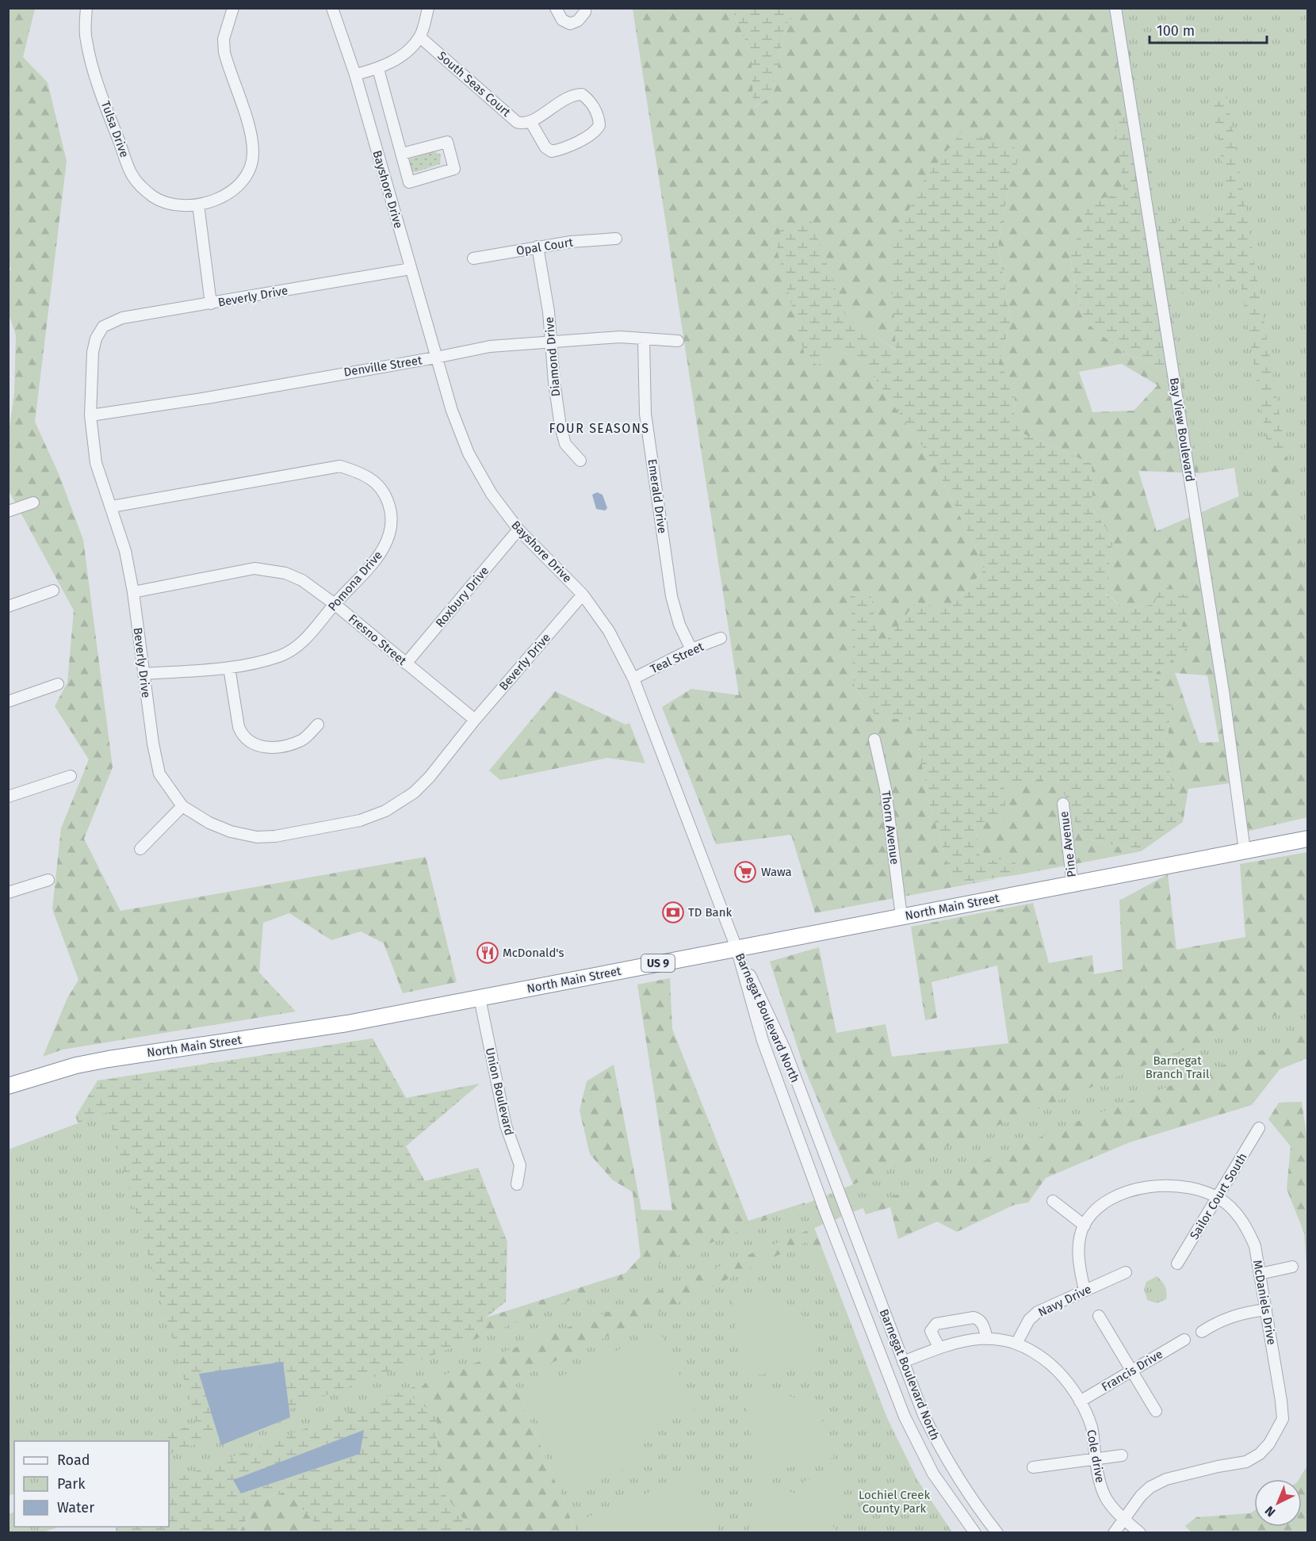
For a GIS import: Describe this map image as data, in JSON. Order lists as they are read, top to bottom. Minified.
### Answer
{"streets":{"highway":["North Main Street","US 9"],"street":["South Seas Court","Tulsa Drive","Bayshore Drive","Opal Court","Beverly Drive","Diamond Drive","Denville Street","Bay View Boulevard","Emerald Drive","Pomona Drive","Roxbury Drive","Fresno Street","Teal Street","Thorn Avenue","Pine Avenue","Barnegat Boulevard North","Union Boulevard","Sailor Court South","Navy Drive","McDaniels Drive","Francis Drive","Cole drive"]},"crossings":[["Bayshore Drive","Beverly Drive"],["Bayshore Drive","Denville Street"],["Bayshore Drive","Roxbury Drive"],["Bayshore Drive","Teal Street"],["Bayshore Drive","North Main Street"],["Bayshore Drive","Barnegat Boulevard North"],["Opal Court","Diamond Drive"],["Beverly Drive","Denville Street"],["Beverly Drive","Pomona Drive"],["Beverly Drive","Fresno Street"],["Diamond Drive","Denville Street"],["Denville Street","Emerald Drive"],["Bay View Boulevard","North Main Street"],["Emerald Drive","Teal Street"],["Pomona Drive","Fresno Street"],["Roxbury Drive","Fresno Street"],["Thorn Avenue","North Main Street"],["Pine Avenue","North Main Street"],["North Main Street","Barnegat Boulevard North"],["North Main Street","Union Boulevard"],["Barnegat Boulevard North","Cole drive"],["Sailor Court South","McDaniels Drive"],["Navy Drive","McDaniels Drive"],["Navy Drive","Cole drive"],["McDaniels Drive","Cole drive"],["Francis Drive","Cole drive"]],"districts":["FOUR SEASONS"],"parks":["Barnegat Branch Trail","Lochiel Creek County Park"],"places":{"supermarket":["Wawa"],"bank":["TD Bank"],"restaurant":["McDonald's"]},"legend":["Road","Park","Water"],"scale_bar":"100 m","north":"bottom left"}
